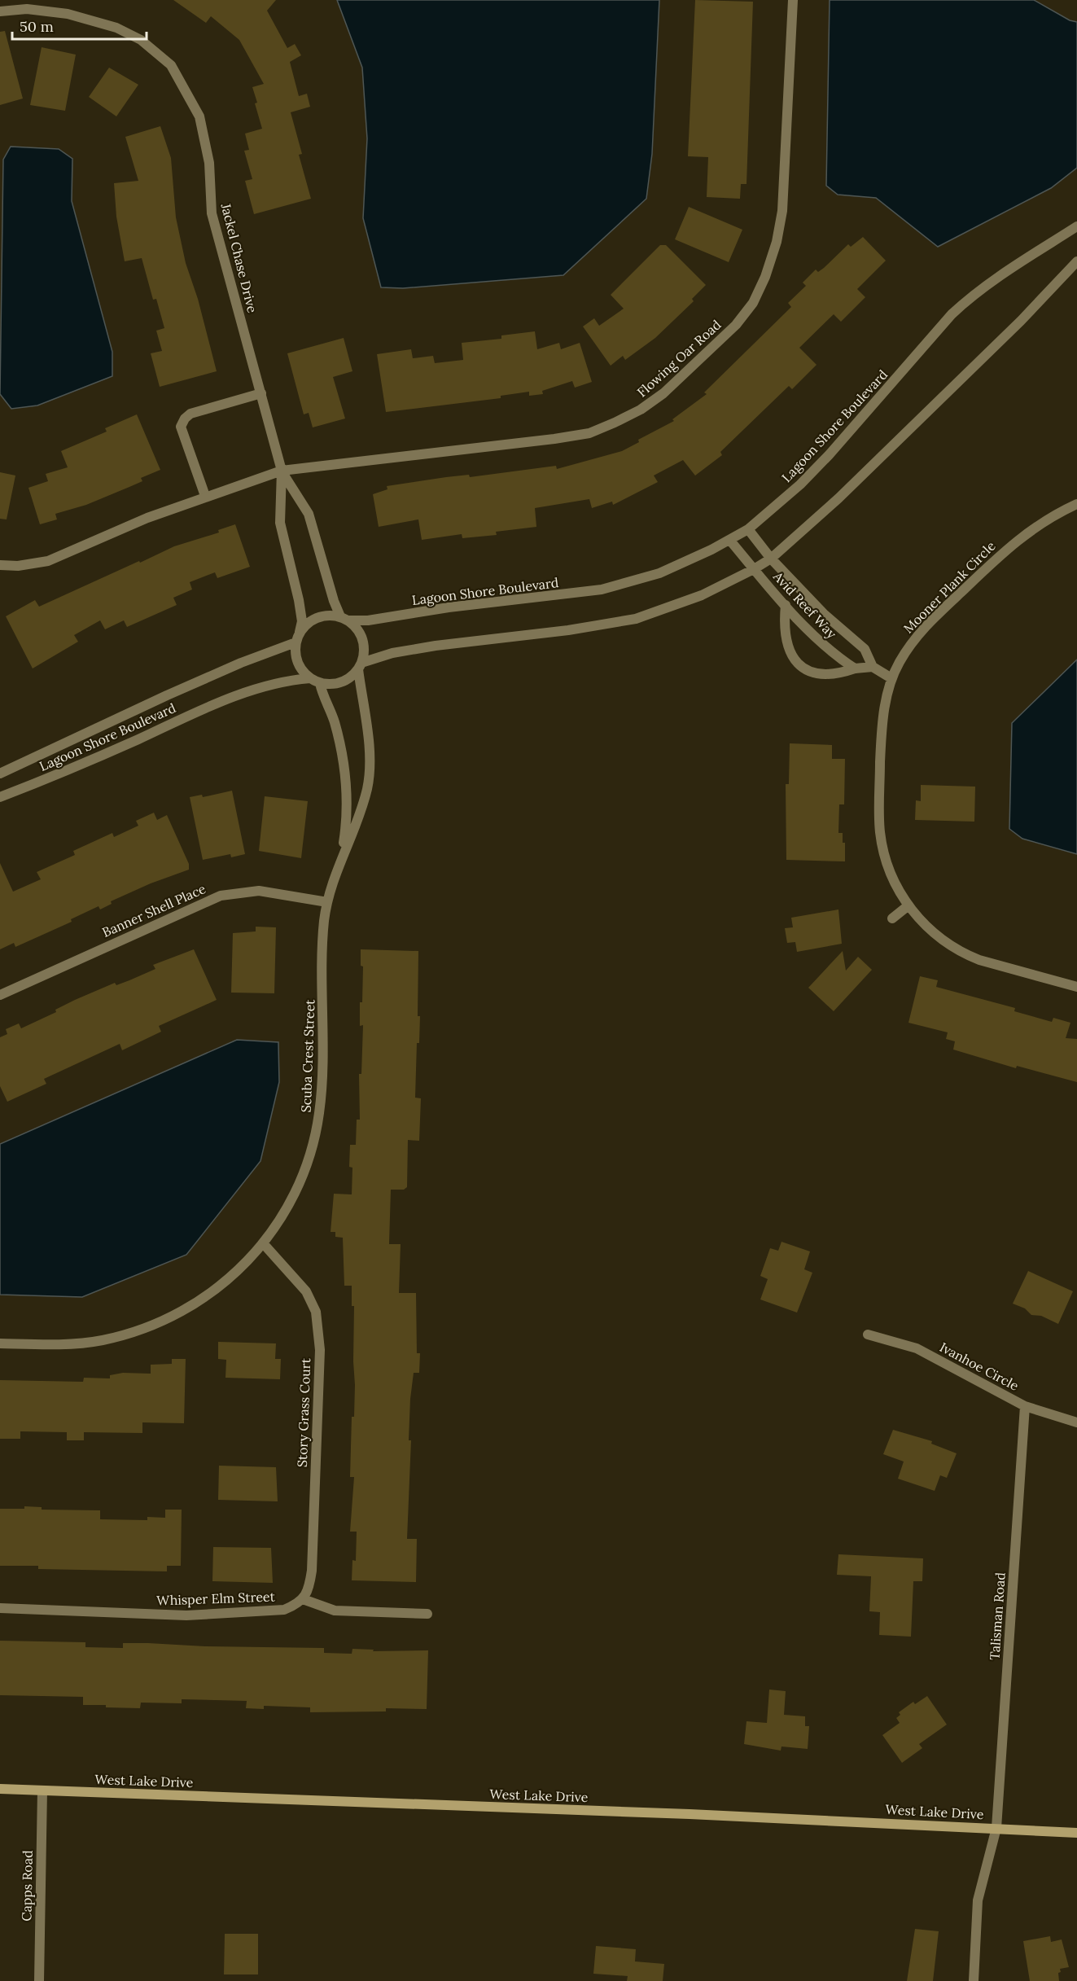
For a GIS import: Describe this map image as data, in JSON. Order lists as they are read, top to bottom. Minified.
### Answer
{"streets":{"street":["Jackel Chase Drive","Flowing Oar Road","Lagoon Shore Boulevard","Mooner Plank Circle","Avid Reef Way","Banner Shell Place","Scuba Crest Street","Ivanhoe Circle","Story Grass Court","Whisper Elm Street","Talisman Road","West Lake Drive","Capps Road"]},"crossings":[["Jackel Chase Drive","Flowing Oar Road"],["Jackel Chase Drive","Lagoon Shore Boulevard"],["Jackel Chase Drive","Scuba Crest Street"],["Lagoon Shore Boulevard","Avid Reef Way"],["Lagoon Shore Boulevard","Scuba Crest Street"],["Mooner Plank Circle","Avid Reef Way"],["Banner Shell Place","Scuba Crest Street"],["Scuba Crest Street","Story Grass Court"],["Ivanhoe Circle","Talisman Road"],["Story Grass Court","Whisper Elm Street"],["Talisman Road","West Lake Drive"],["West Lake Drive","Capps Road"]],"scale_bar":"50 m"}
